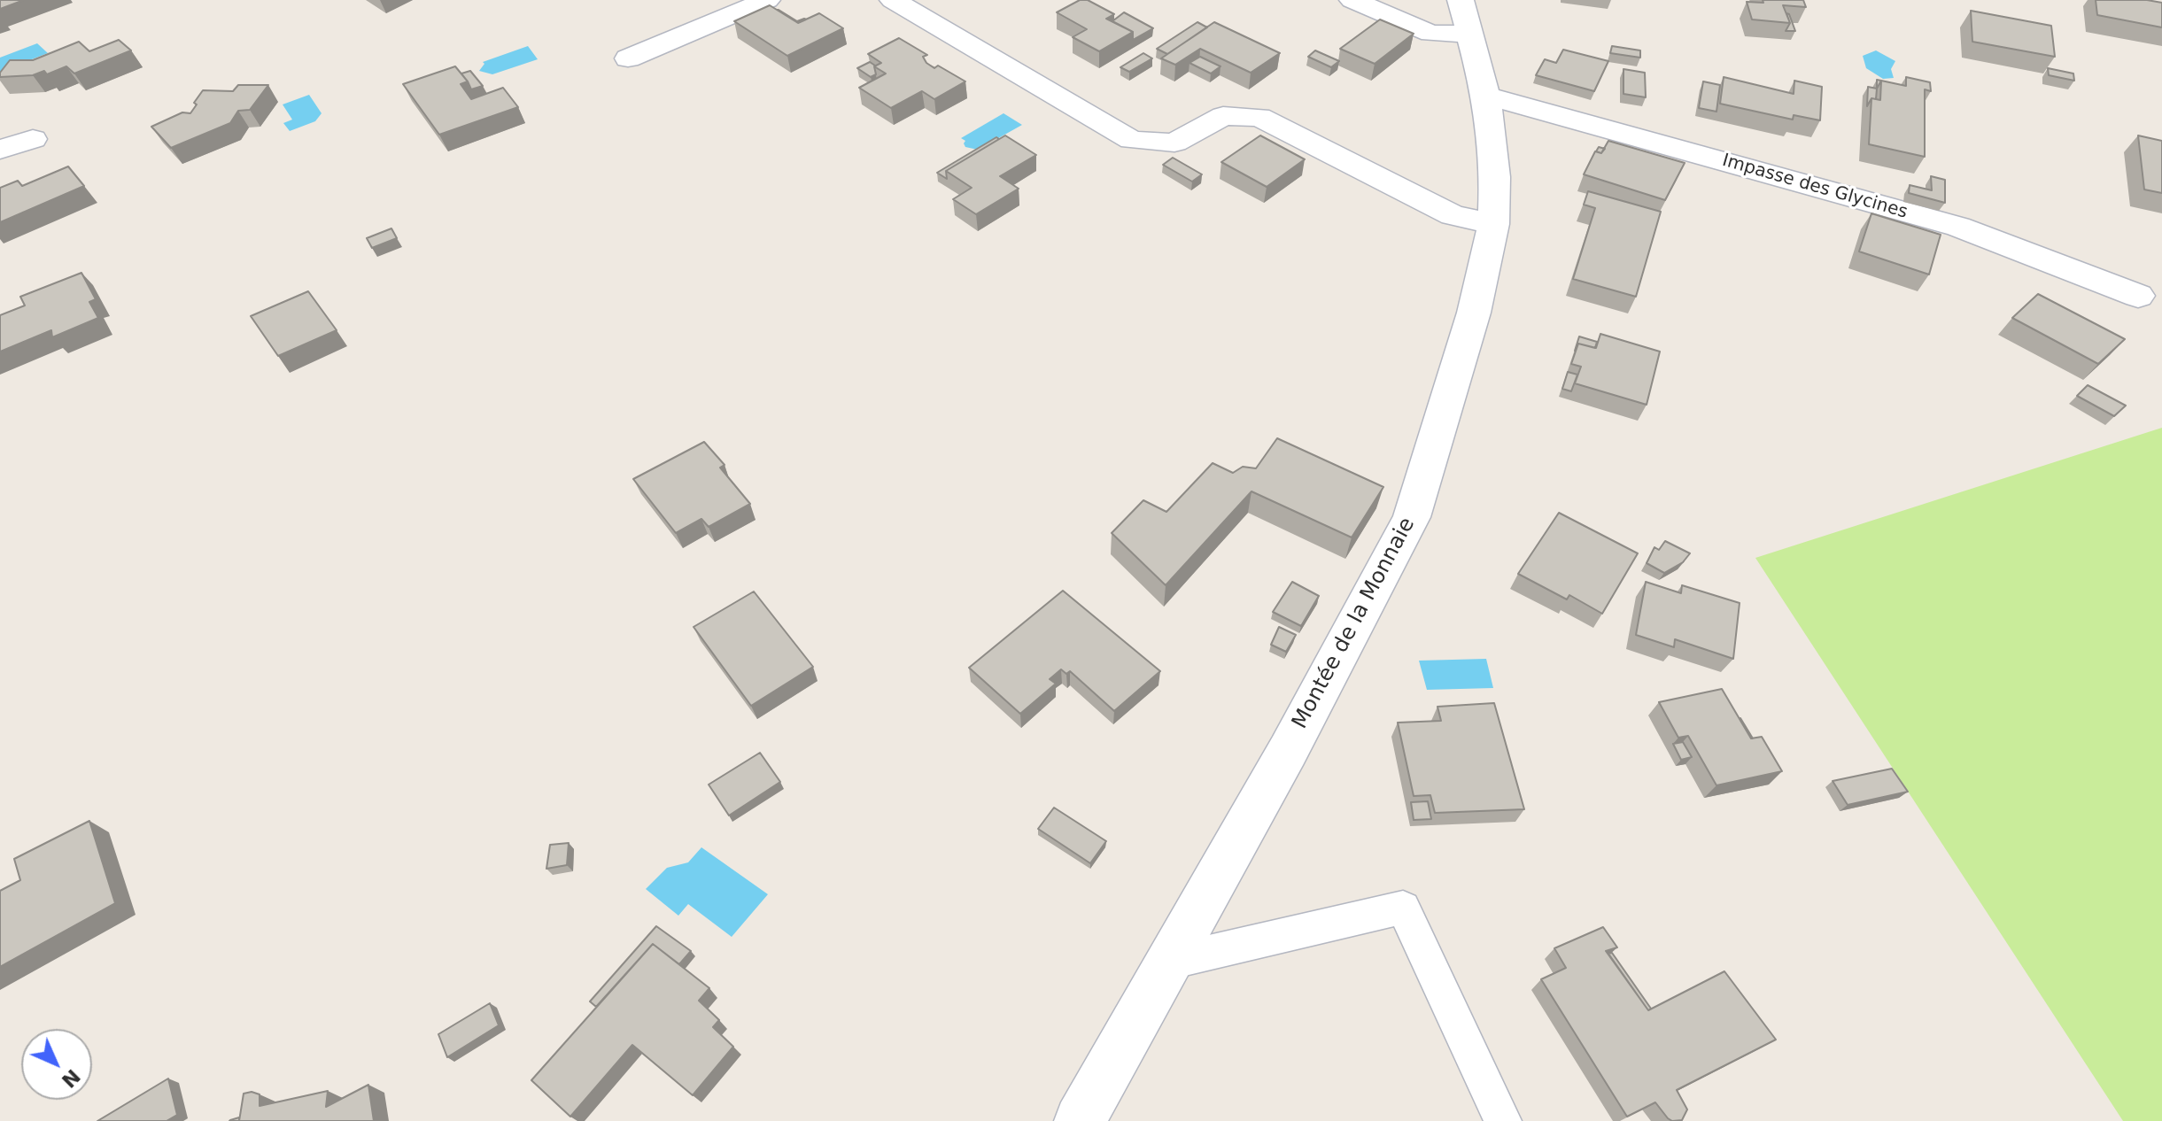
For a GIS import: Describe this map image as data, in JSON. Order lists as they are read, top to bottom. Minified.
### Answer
{"streets":{"street":["Impasse des Glycines","Montée de la Monnaie"]},"crossings":[["Impasse des Glycines","Montée de la Monnaie"]],"north":"bottom right"}
